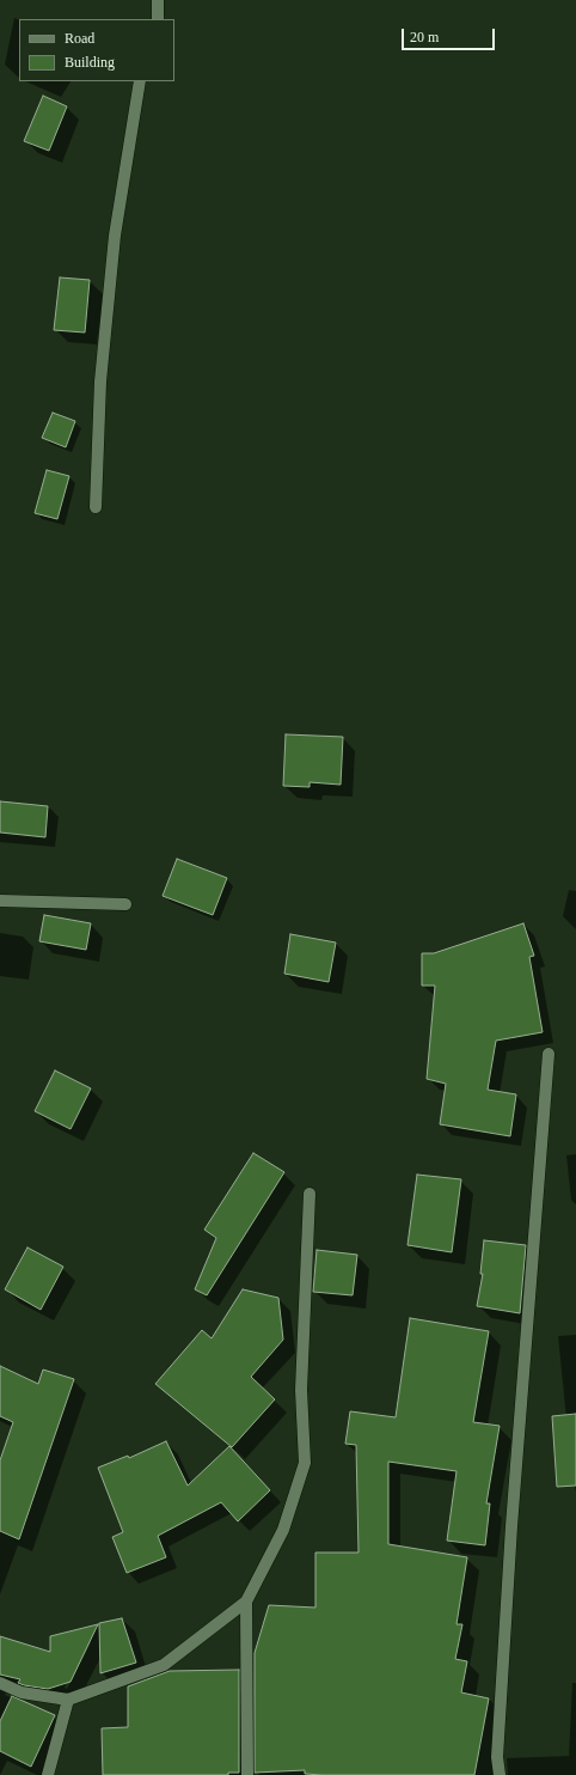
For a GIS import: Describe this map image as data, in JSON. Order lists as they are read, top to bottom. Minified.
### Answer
{"legend":["Road","Building"],"scale_bar":"20 m"}
